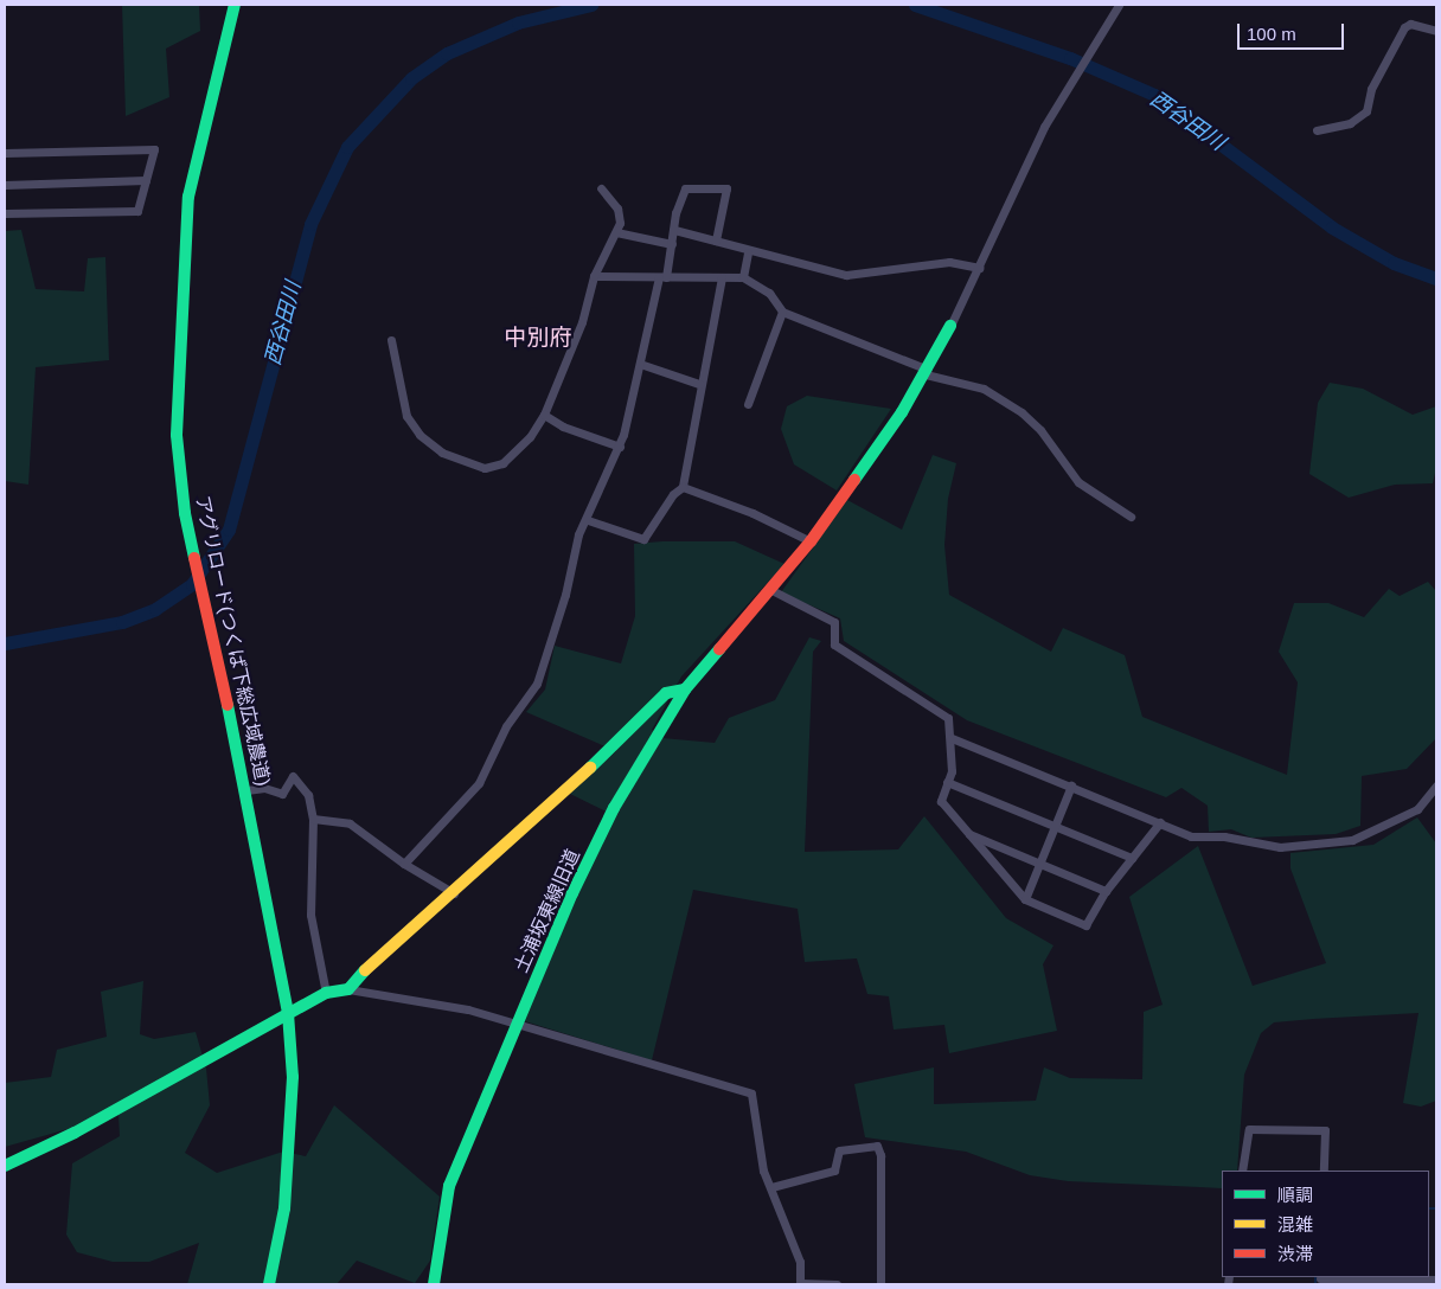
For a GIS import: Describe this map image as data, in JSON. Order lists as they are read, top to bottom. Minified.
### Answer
{"streets":{"street":["アグリロード(つくば下総広域農道)","土浦坂東線旧道"]},"districts":["中別府"],"water":["西谷田川"],"legend":["順調","混雑","渋滞"],"scale_bar":"100 m"}
